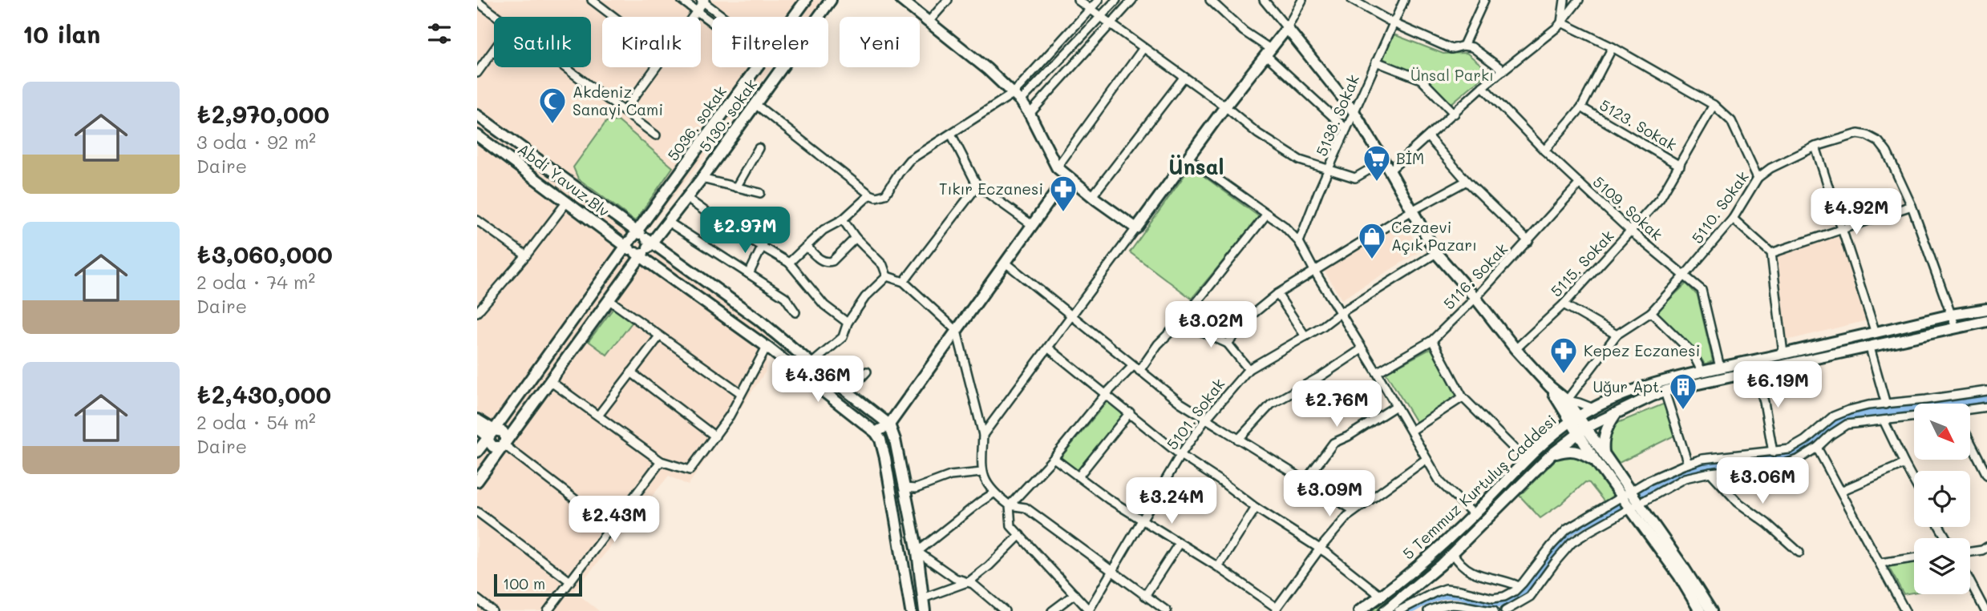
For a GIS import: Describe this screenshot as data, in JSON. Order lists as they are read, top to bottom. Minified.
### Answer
{"streets":{"main road":["5130. sokak","5036. sokak","Abdi Yavuz Blv","5 Temmuz Kurtuluş Caddesi"],"street":["5138. Sokak","5123. Sokak","5110. Sokak","5109. Sokak","5115. Sokak","5116. Sokak","5101. Sokak"]},"crossings":[["5130. sokak","5036. sokak"],["5130. sokak","Abdi Yavuz Blv"],["5036. sokak","Abdi Yavuz Blv"],["5123. Sokak","5115. Sokak"],["5110. Sokak","5109. Sokak"],["5110. Sokak","5 Temmuz Kurtuluş Caddesi"],["5109. Sokak","5115. Sokak"],["5109. Sokak","5116. Sokak"],["5109. Sokak","5 Temmuz Kurtuluş Caddesi"]],"districts":["Ünsal"],"parks":["Ünsal Parkı"],"places":{"mosque":["Akdeniz Sanayi Cami"],"supermarket":["BİM"],"pharmacy":["Tıkır Eczanesi","Kepez Eczanesi"],"shop":["Cezaevi Açık Pazarı"],"building":["Uğur Apt."]},"scale_bar":"100 m","north":"bottom right","page":{"heading":"10 ilan","chip":["Satılık","Kiralık","Filtreler","Yeni"],"list":[{"name":"₺2,970,000","note":"3 oda · 92 m² · Daire"},{"name":"₺3,060,000","note":"2 oda · 74 m² · Daire"},{"name":"₺2,430,000","note":"2 oda · 54 m² · Daire"}],"price":["₺4.92M","₺2.97M","₺3.02M","₺4.36M","₺6.19M","₺2.76M","₺3.06M","₺3.09M","₺3.24M","₺2.43M"],"scale":"100 m"}}
